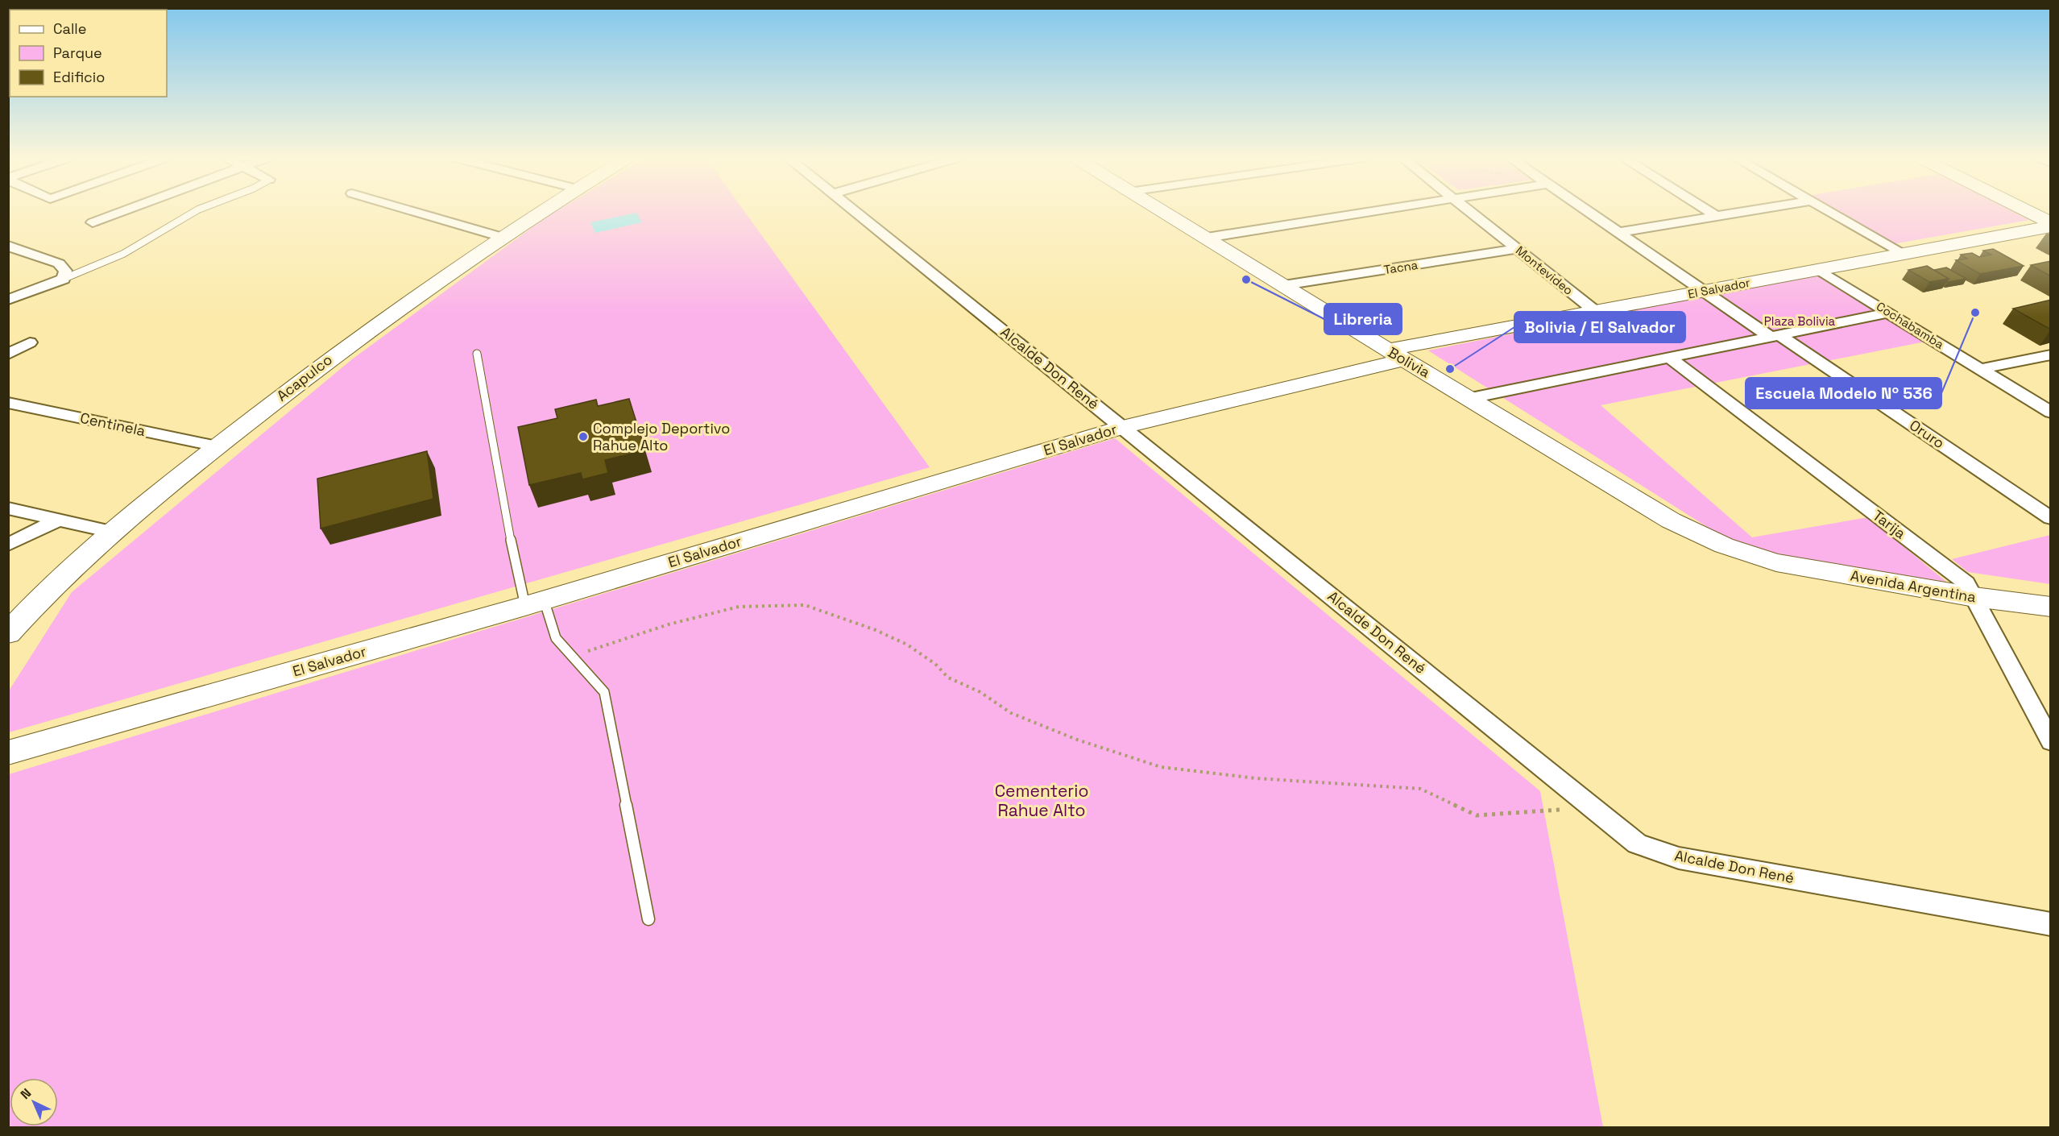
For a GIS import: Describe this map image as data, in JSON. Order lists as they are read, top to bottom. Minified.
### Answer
{"streets":{"street":["Tacna","Montevideo","El Salvador","Cochabamba","Bolivia","Alcalde Don René","Acapulco","Centinela","Oruro","Tarija","Avenida Argentina"]},"crossings":[["Tacna","Montevideo"],["Tacna","Bolivia"],["Montevideo","El Salvador"],["El Salvador","Cochabamba"],["El Salvador","Bolivia"],["El Salvador","Alcalde Don René"],["El Salvador","Oruro"],["Bolivia","Avenida Argentina"],["Acapulco","Centinela"],["Tarija","Avenida Argentina"]],"parks":["Plaza Bolivia","Cementerio Rahue Alto"],"places":["Libreria","Escuela Modelo Nº 536","Bolivia / El Salvador","Complejo Deportivo Rahue Alto"],"legend":["Calle","Parque","Edificio"],"north":"top left"}
